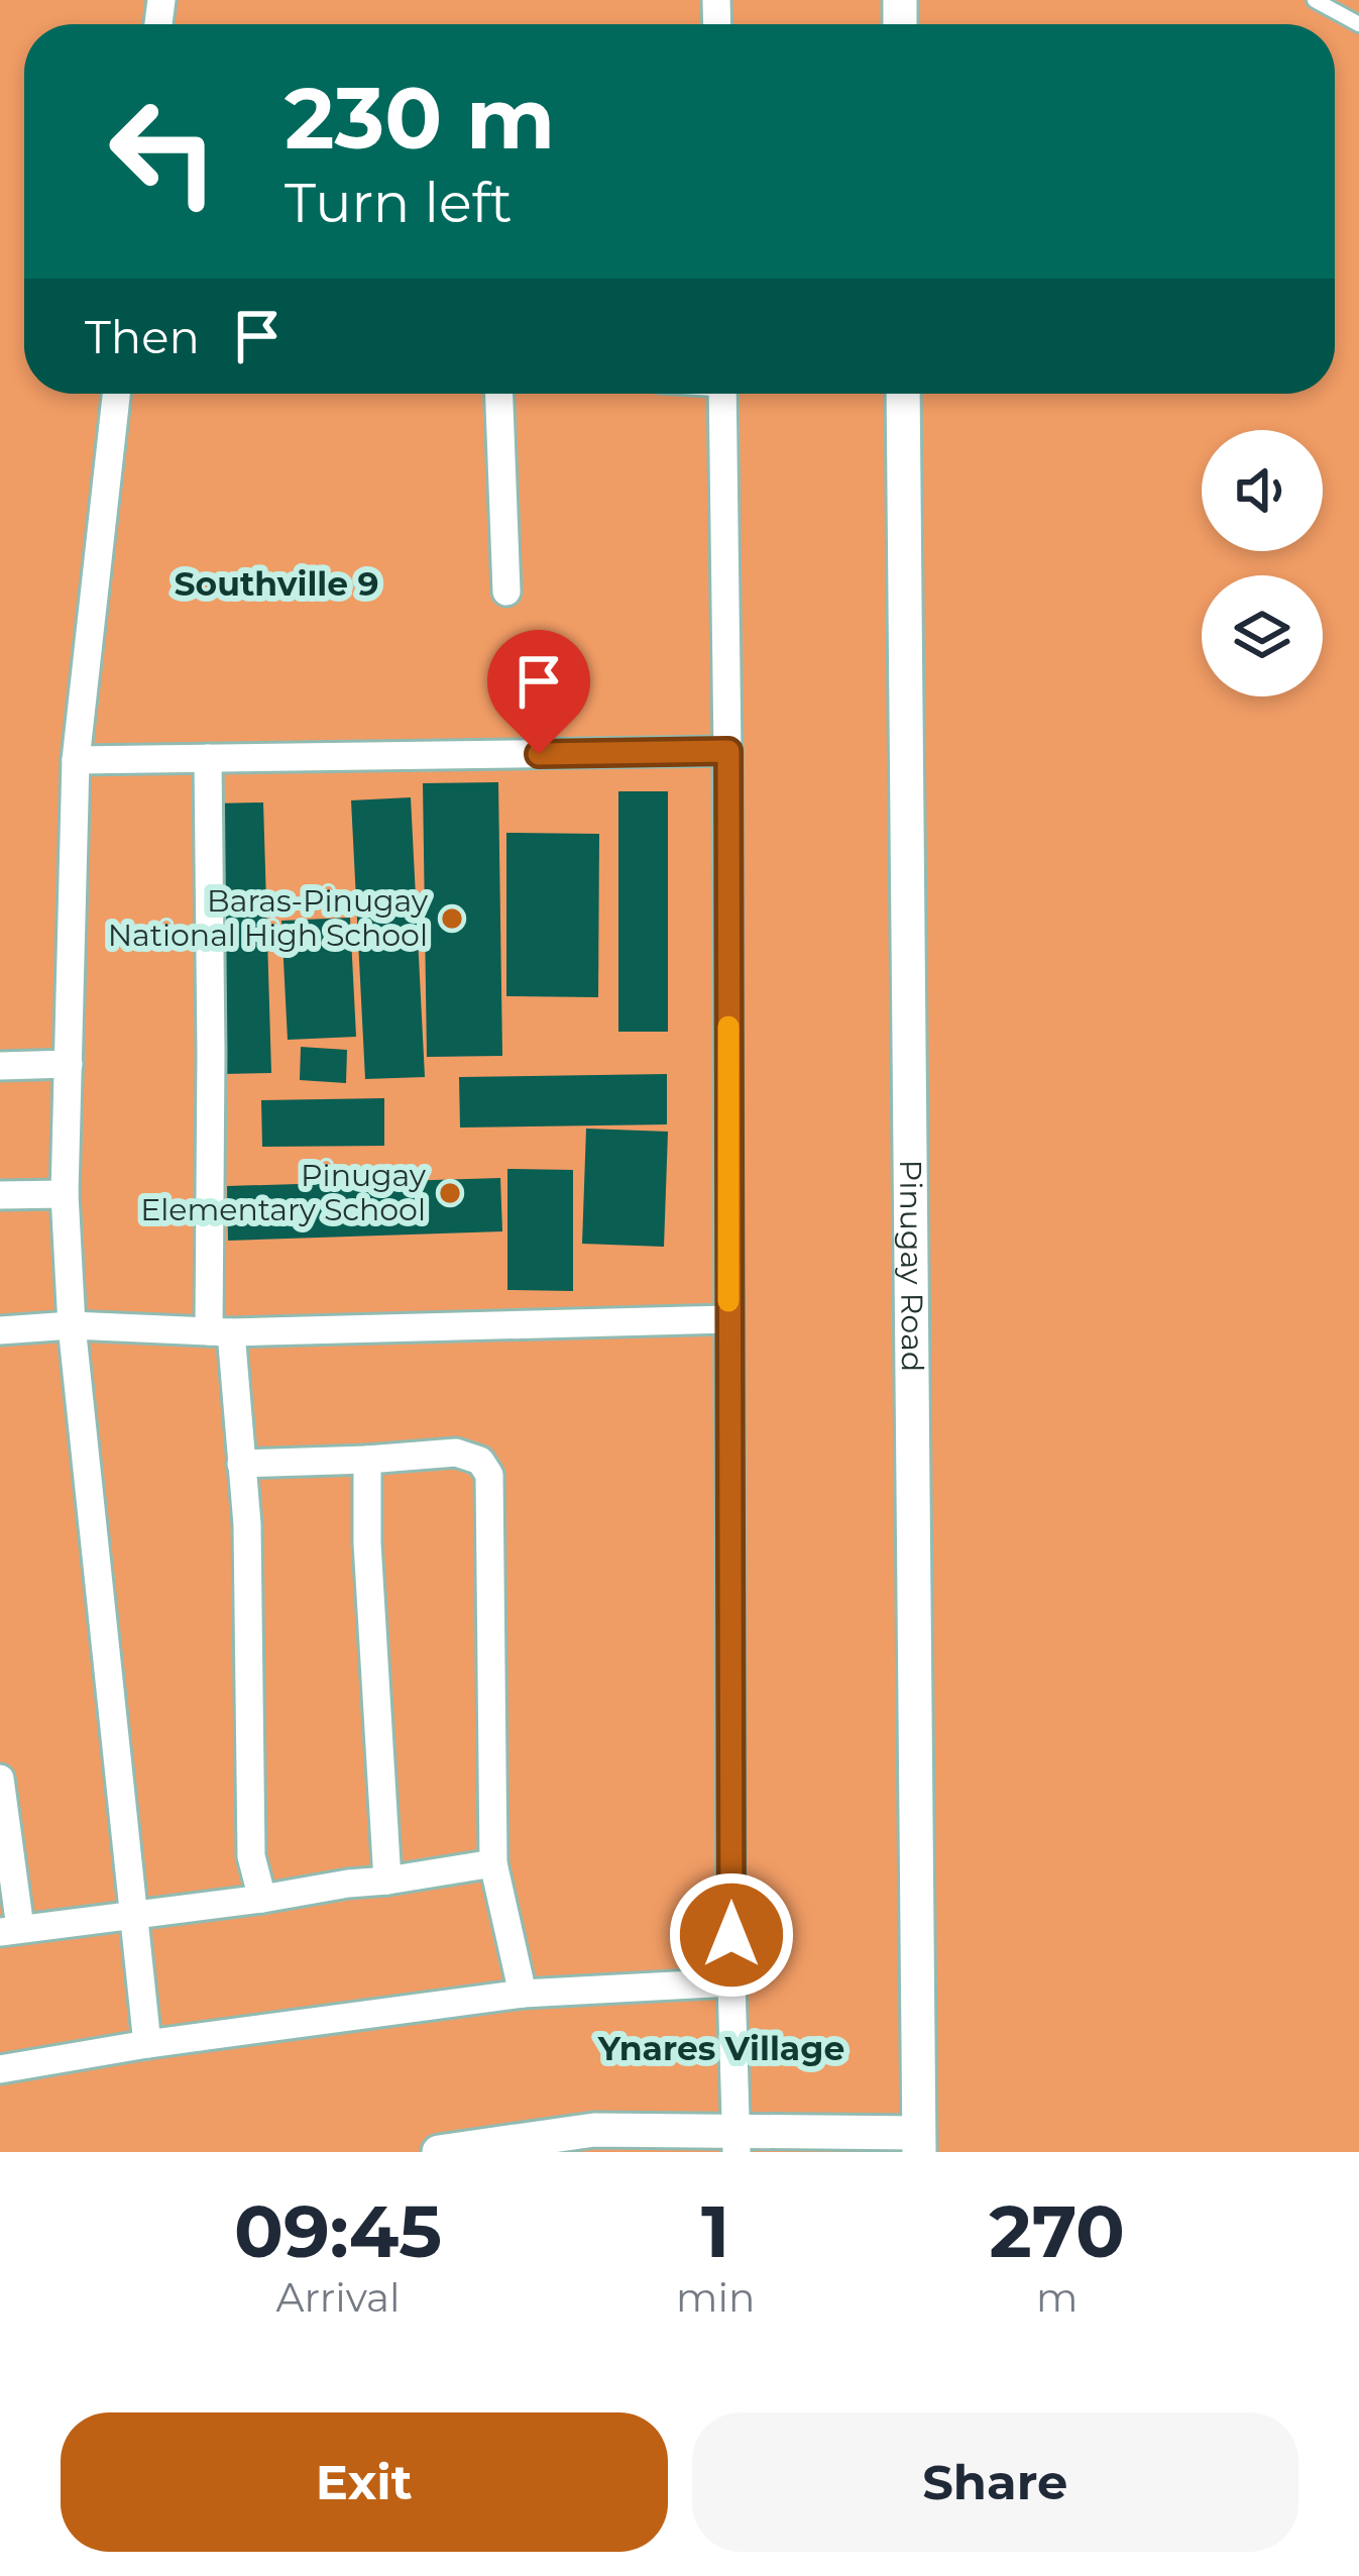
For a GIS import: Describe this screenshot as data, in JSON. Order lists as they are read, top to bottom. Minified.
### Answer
{"streets":{"street":["Pinugay Road"]},"districts":["Southville 9","Ynares Village"],"places":["Baras-Pinugay National High School","Pinugay Elementary School"],"page":{"turn":["230 m","Turn left"],"then":"Then","eta":["09:45","Arrival","1","min","270","m"],"buttons":["Exit","Share"]}}
